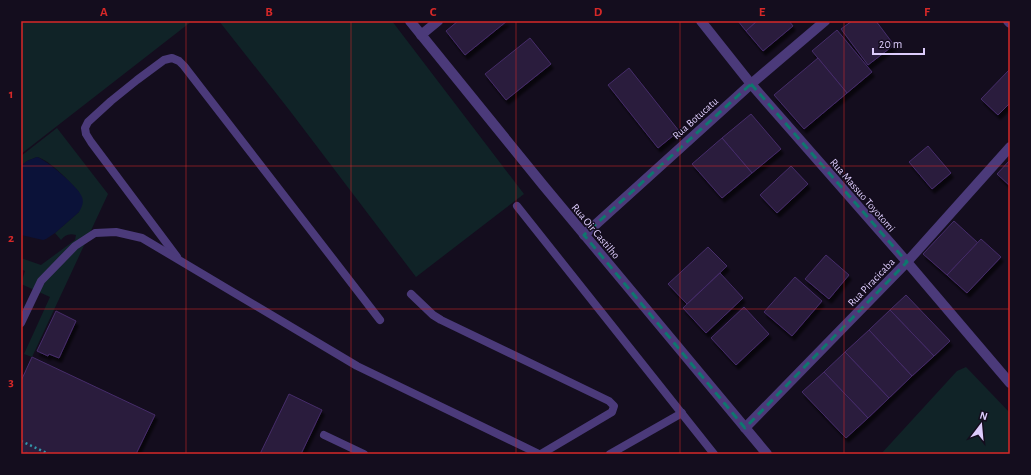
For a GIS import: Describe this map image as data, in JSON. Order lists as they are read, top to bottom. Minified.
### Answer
{"streets":{"street":["Rua Botucatu","Rua Massuo Toyotomi","Rua Oir Castilho","Rua Piracicaba"]},"crossings":[["Rua Botucatu","Rua Massuo Toyotomi"],["Rua Botucatu","Rua Oir Castilho"],["Rua Massuo Toyotomi","Rua Piracicaba"],["Rua Oir Castilho","Rua Piracicaba"]],"scale_bar":"20 m","north":"top","grid":{"columns":["A","B","C","D","E","F"],"rows":["1","2","3"]}}
